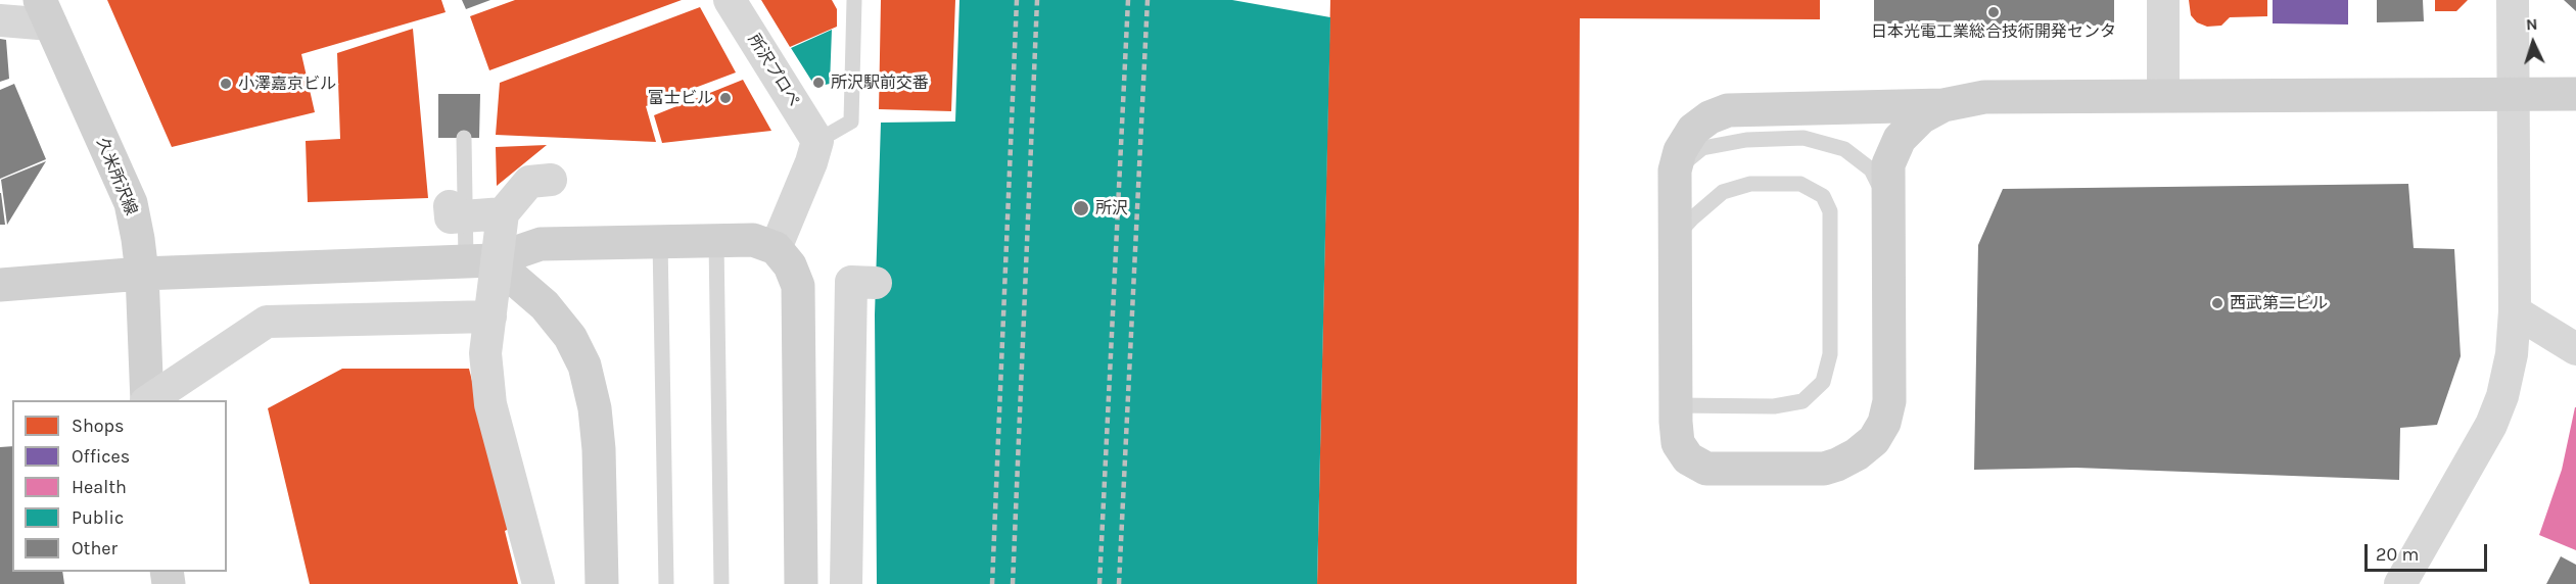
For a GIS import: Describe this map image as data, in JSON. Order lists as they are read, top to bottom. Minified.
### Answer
{"streets":{"street":["所沢プロペ","久米所沢線"]},"places":["日本光電工業総合技術開発センタ","所沢駅前交番","小澤嘉京ビル","富士ビル","所沢","西武第二ビル"],"legend":["Shops","Offices","Health","Public","Other"],"scale_bar":"20 m","north":"top"}
